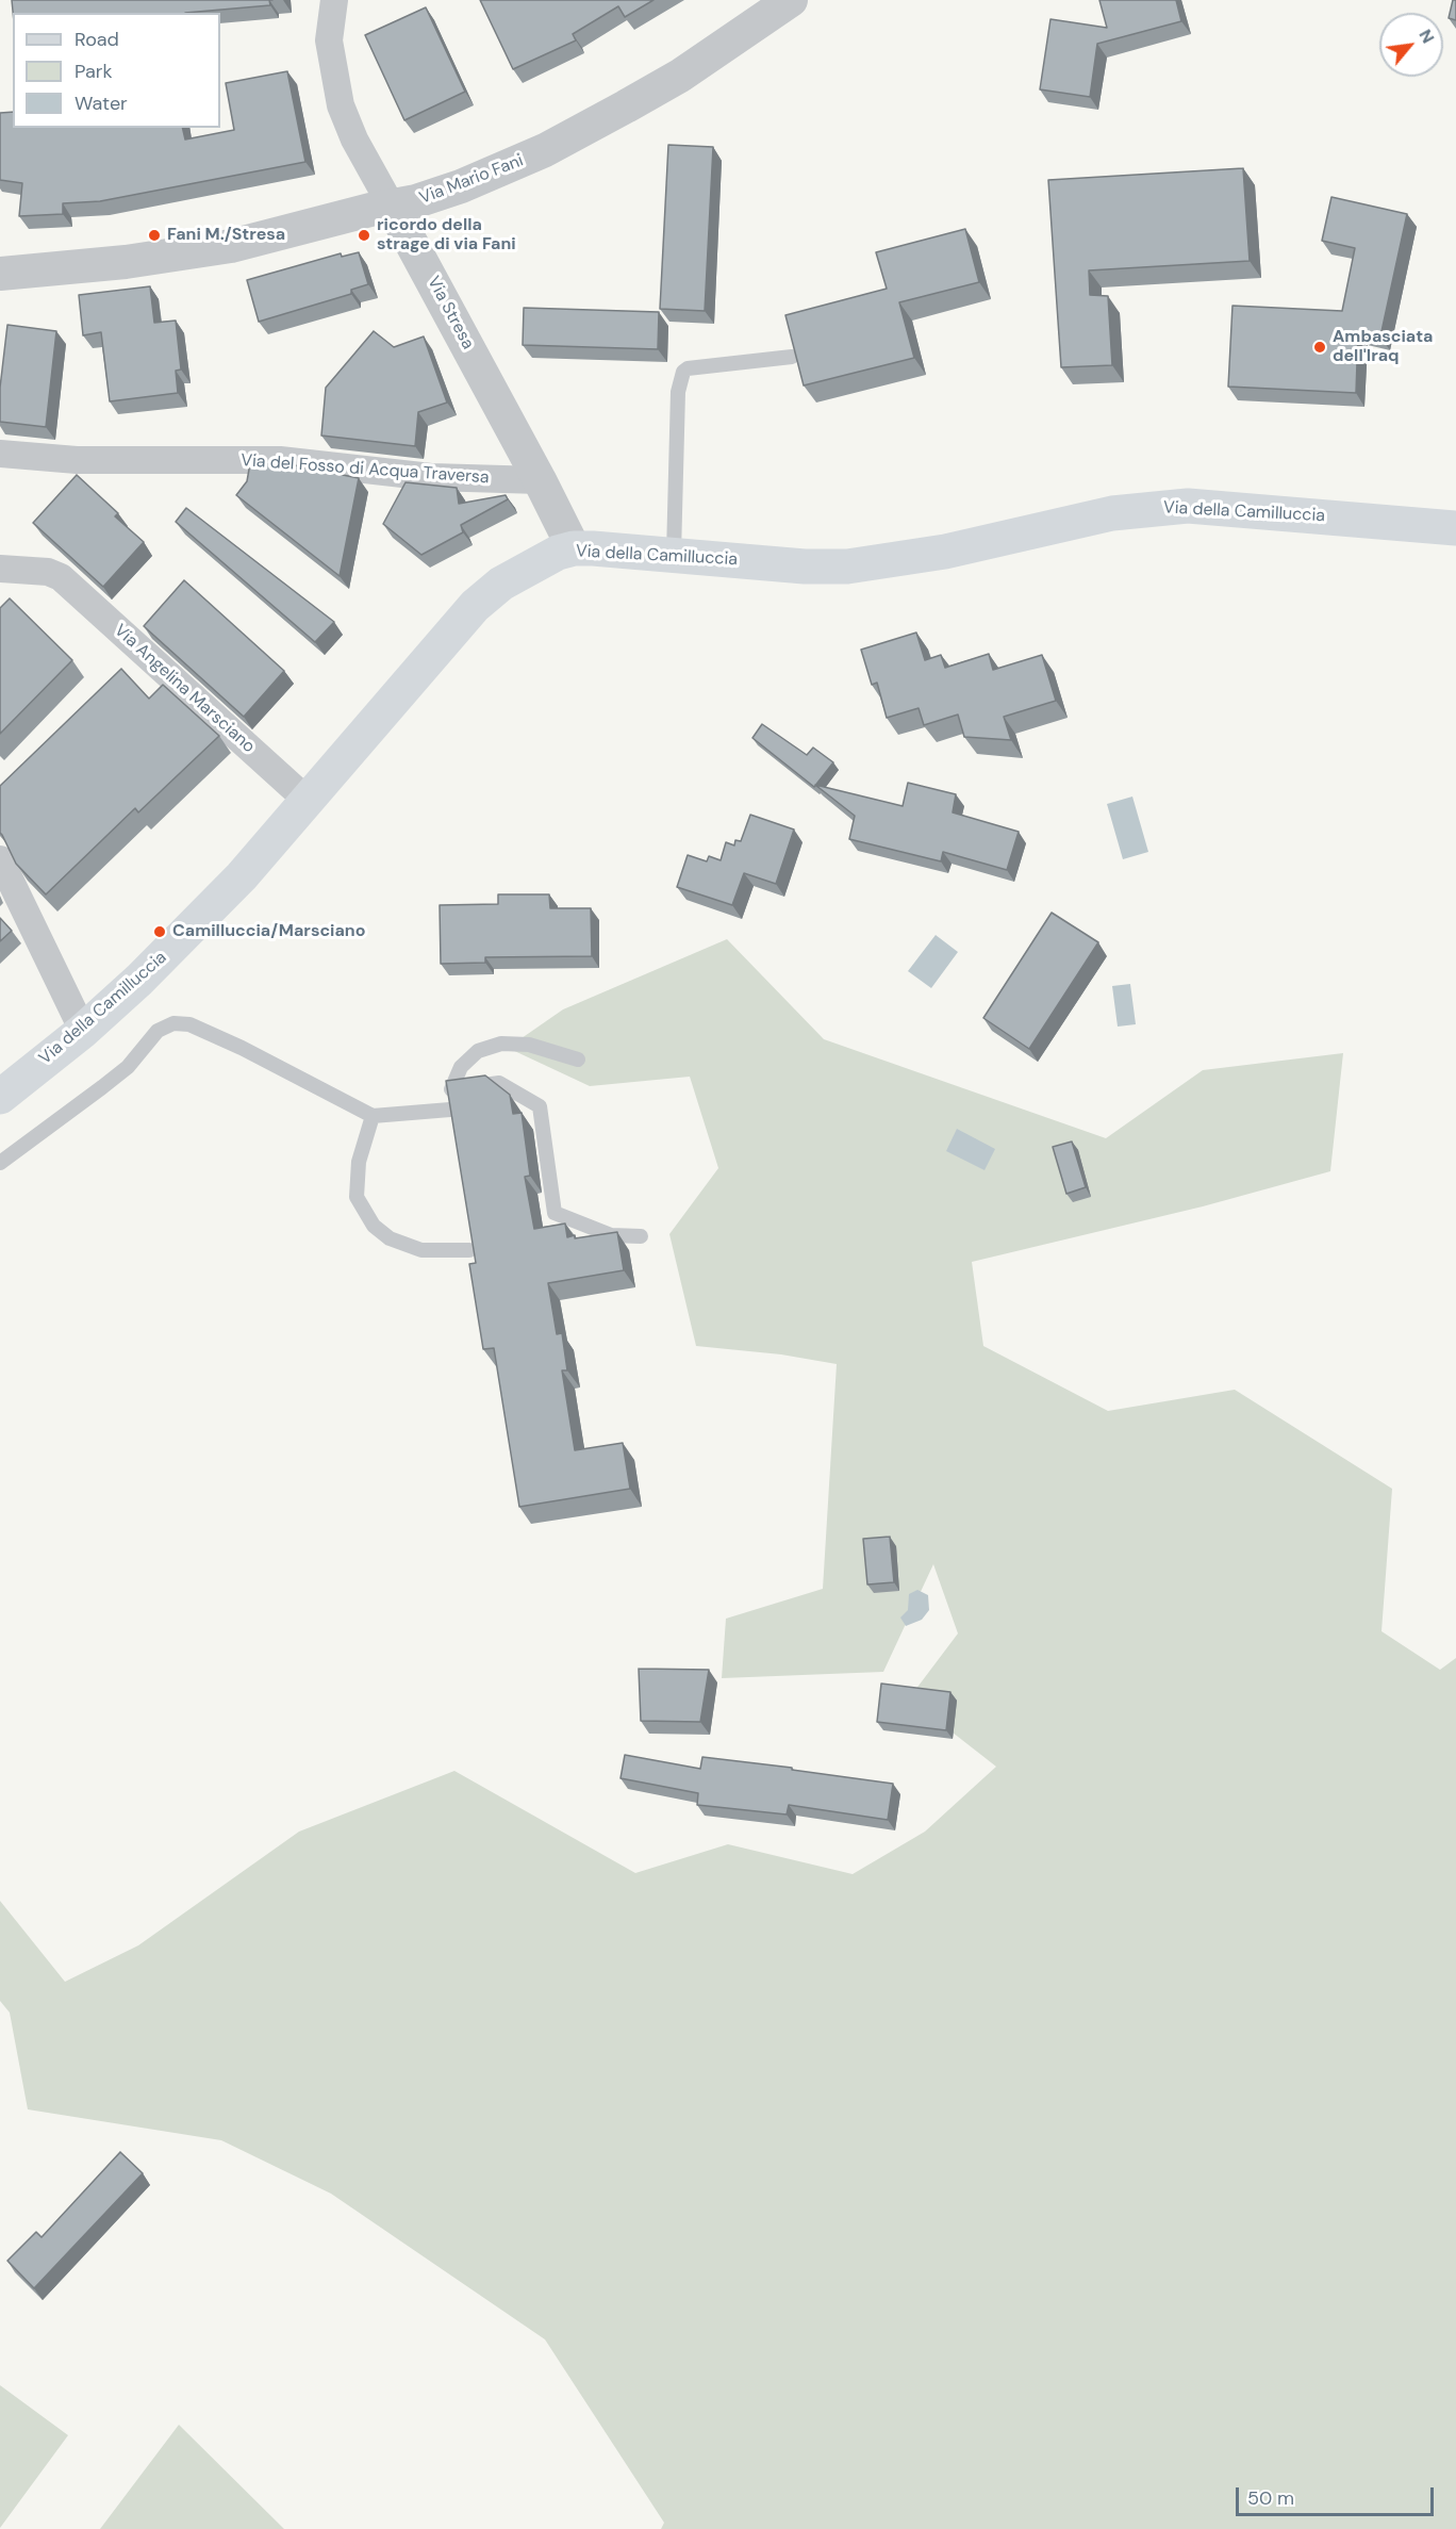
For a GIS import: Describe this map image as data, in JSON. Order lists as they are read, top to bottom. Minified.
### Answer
{"streets":{"main road":["Via della Camilluccia"],"street":["Via Mario Fani","Via Stresa","Via del Fosso di Acqua Traversa","Via Angelina Marsciano"]},"crossings":[["Via Mario Fani","Via Stresa"],["Via Stresa","Via del Fosso di Acqua Traversa"],["Via Stresa","Via della Camilluccia"],["Via della Camilluccia","Via Angelina Marsciano"]],"places":["Fani M./Stresa","ricordo della strage di via Fani","Ambasciata dell'Iraq","Camilluccia/Marsciano"],"legend":["Road","Park","Water"],"scale_bar":"50 m","north":"top right"}
